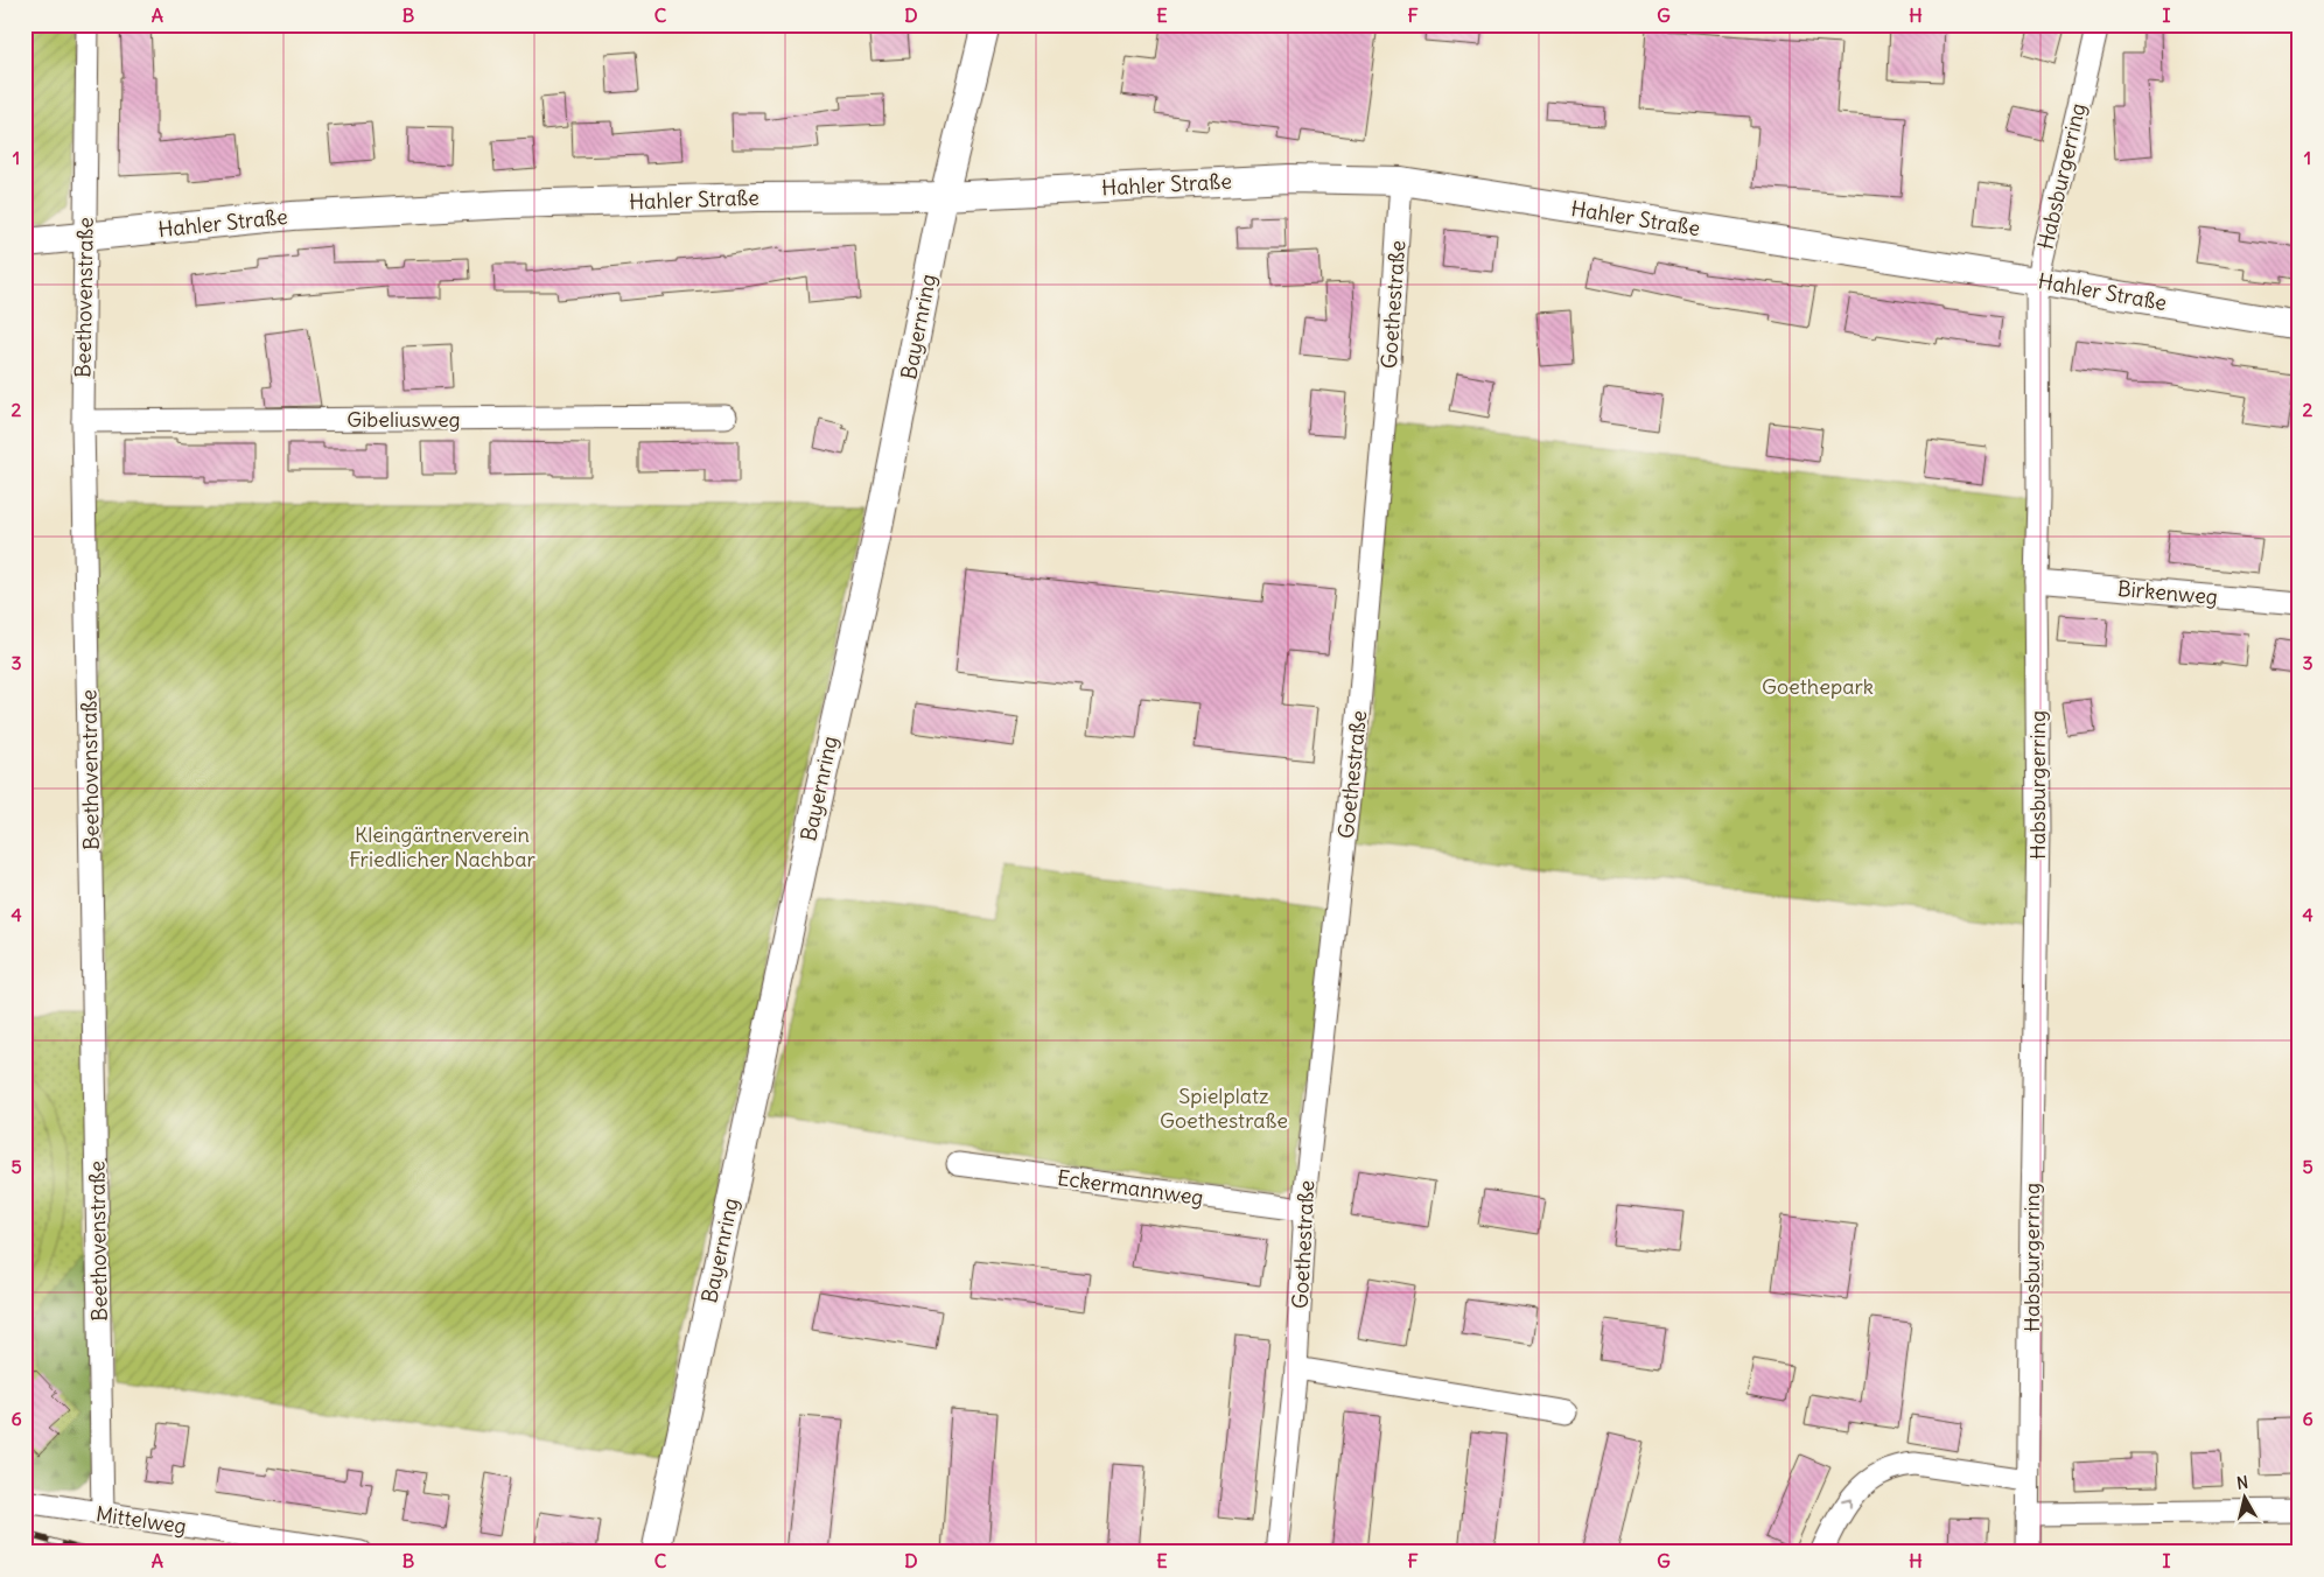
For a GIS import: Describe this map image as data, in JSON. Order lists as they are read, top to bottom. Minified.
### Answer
{"streets":{"street":["Habsburgerring","Hahler Straße","Beethovenstraße","Goethestraße","Bayernring","Gibeliusweg","Birkenweg","Eckermannweg","Mittelweg"]},"crossings":[["Habsburgerring","Hahler Straße"],["Habsburgerring","Birkenweg"],["Hahler Straße","Beethovenstraße"],["Hahler Straße","Goethestraße"],["Hahler Straße","Bayernring"],["Beethovenstraße","Gibeliusweg"],["Beethovenstraße","Mittelweg"],["Goethestraße","Eckermannweg"]],"parks":["Goethepark","Kleingärtnerverein Friedlicher Nachbar","Spielplatz Goethestraße"],"north":"top","grid":{"columns":["A","B","C","D","E","F","G","H","I"],"rows":["1","2","3","4","5","6"]}}
